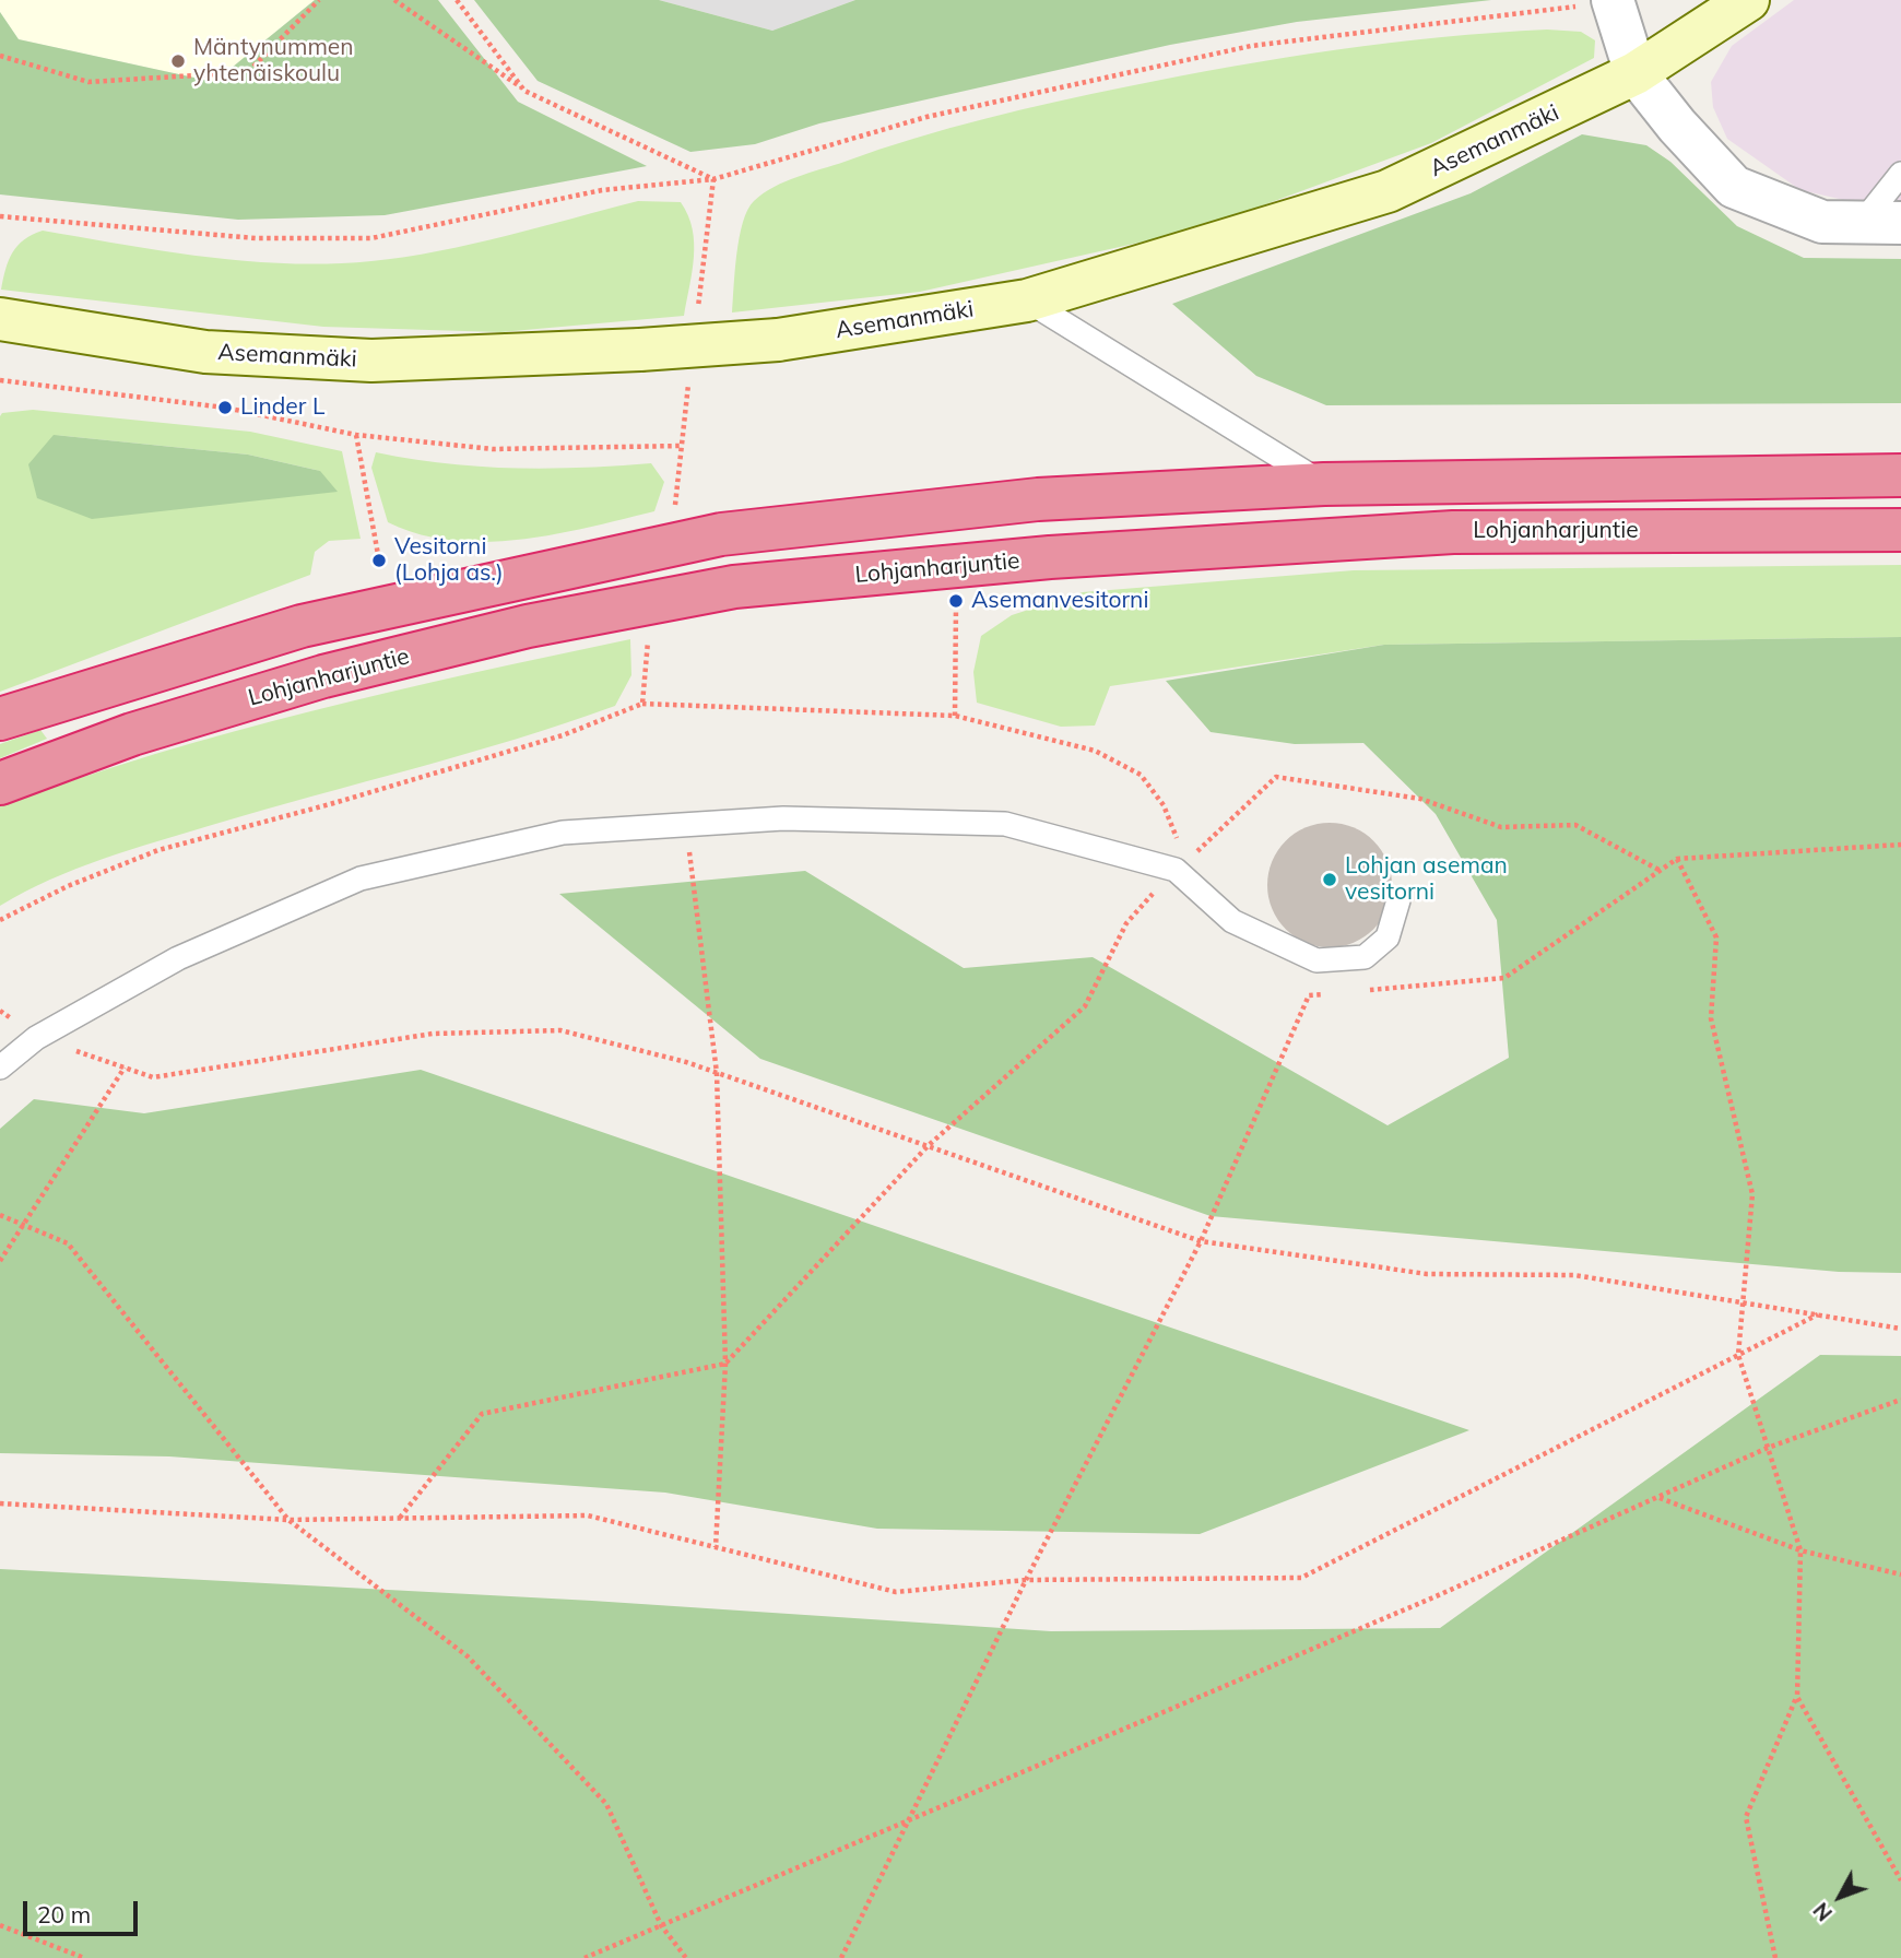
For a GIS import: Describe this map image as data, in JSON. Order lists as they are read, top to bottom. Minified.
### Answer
{"streets":{"highway":["Lohjanharjuntie"],"street":["Asemanmäki"]},"places":["Mäntynummen yhtenäiskoulu","Linder L","Vesitorni (Lohja as.)","Asemanvesitorni","Lohjan aseman vesitorni"],"scale_bar":"20 m","north":"bottom left"}
